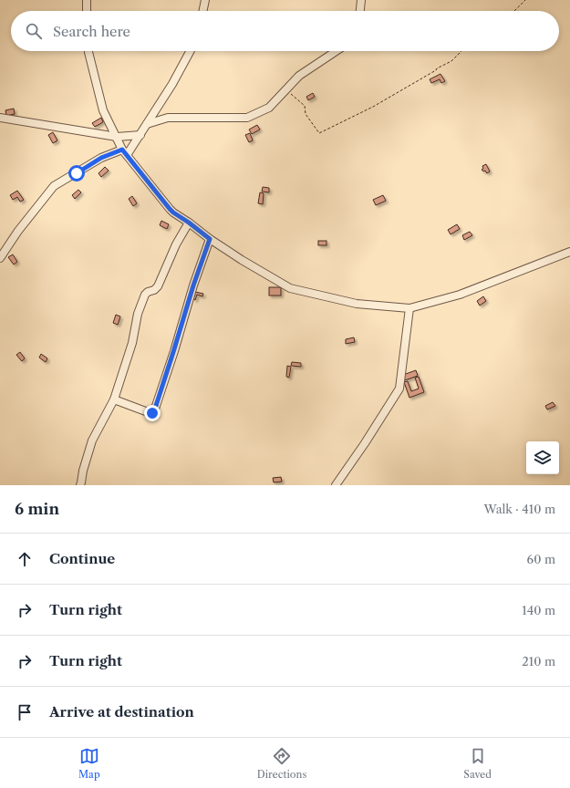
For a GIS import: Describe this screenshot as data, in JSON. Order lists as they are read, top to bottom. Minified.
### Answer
{"page":{"search":"Search here","heading":["6 min","Walk · 410 m"],"list":[["Continue","60 m"],["Turn right","140 m"],["Turn right","210 m"],"Arrive at destination"],"nav":["Map","Directions","Saved"]}}
